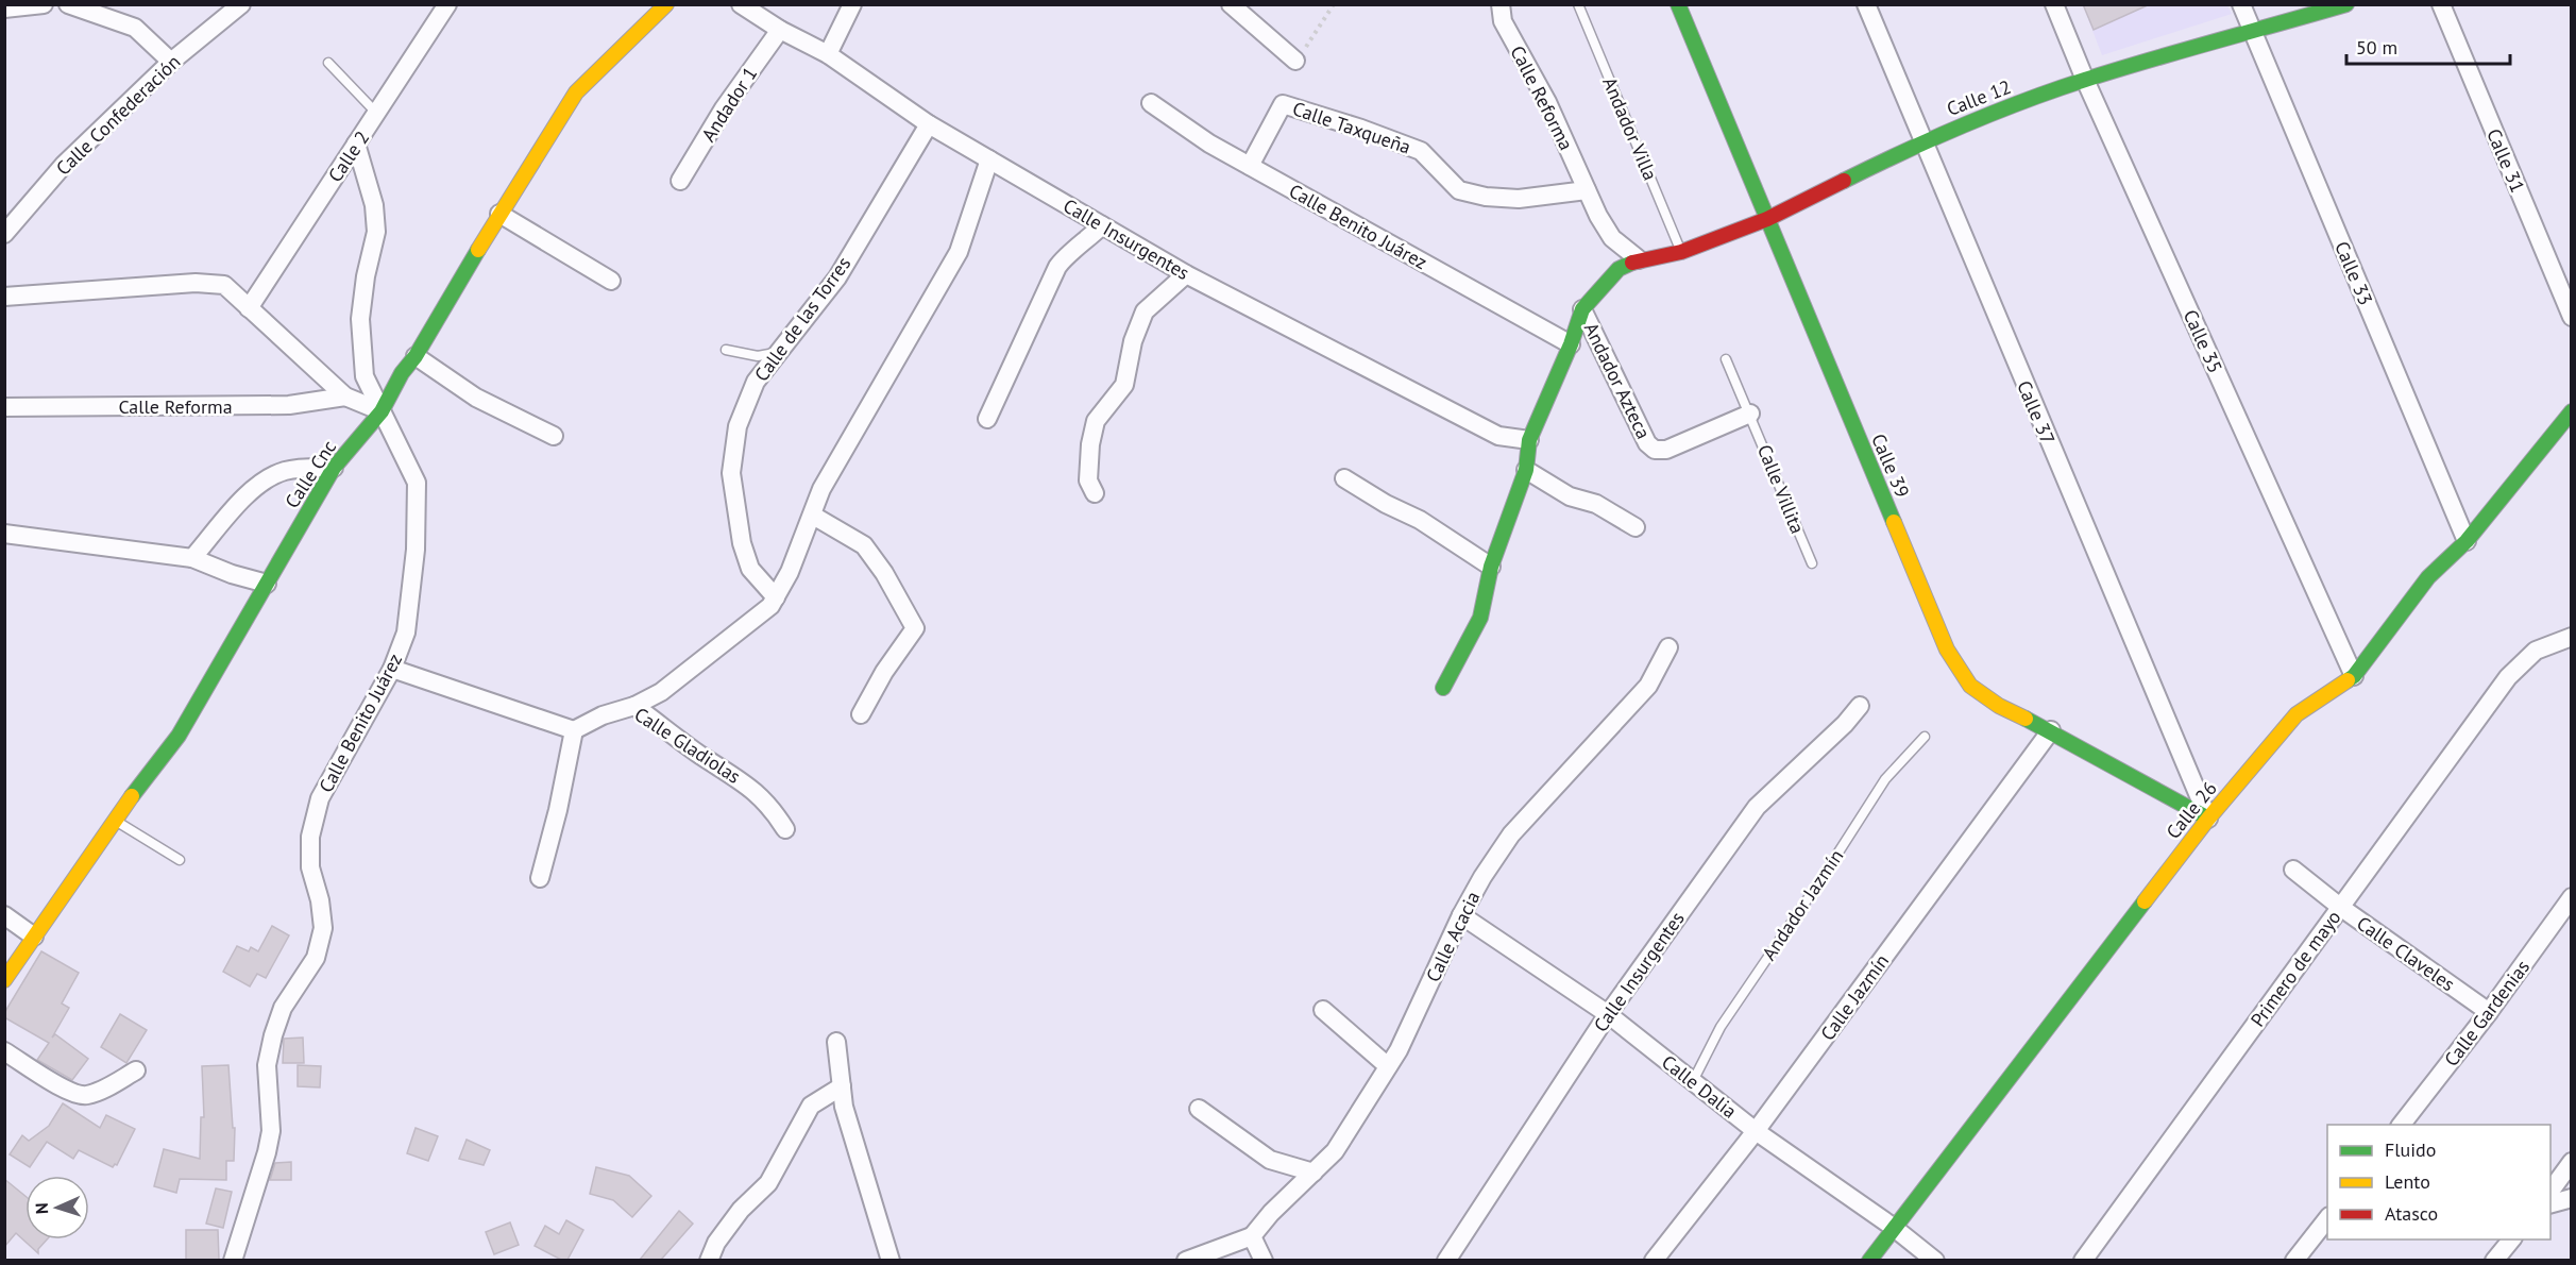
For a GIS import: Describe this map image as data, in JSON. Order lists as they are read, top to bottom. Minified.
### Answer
{"streets":{"street":["Calle Reforma","Calle 12","Andador 1","Calle Confederación","Calle Taxqueña","Calle 2","Calle 31","Calle Benito Juárez","Calle Insurgentes","Calle 33","Calle de las Torres","Calle 35","Andador Azteca","Calle 37","Calle 39","Calle Cnc","Calle Gladiolas","Calle 26","Calle Acacia","Calle Claveles","Primero de mayo","Calle Jazmín","Calle Gardenias","Calle Dalia"],"lane":["Andador Villa","Calle Villita","Andador Jazmín"]},"crossings":[["Calle Reforma","Calle 12"],["Calle Reforma","Calle Taxqueña"],["Calle 12","Andador Villa"],["Calle 12","Calle 33"],["Calle 12","Calle 35"],["Calle 12","Calle 37"],["Calle 12","Calle 39"],["Andador 1","Calle Insurgentes"],["Calle Taxqueña","Calle Benito Juárez"],["Calle 2","Calle Benito Juárez"],["Calle Benito Juárez","Calle Cnc"],["Calle Insurgentes","Calle de las Torres"],["Calle Insurgentes","Calle Dalia"],["Calle 33","Calle 26"],["Calle 35","Calle 26"],["Andador Azteca","Calle Villita"],["Calle 37","Calle 39"],["Calle 37","Calle 26"],["Calle 39","Calle 26"],["Calle 39","Calle Jazmín"],["Calle 26","Calle Dalia"],["Andador Jazmín","Calle Dalia"],["Calle Acacia","Calle Dalia"],["Calle Claveles","Primero de mayo"],["Calle Claveles","Calle Gardenias"],["Calle Jazmín","Calle Dalia"]],"legend":["Fluido","Lento","Atasco"],"scale_bar":"50 m","north":"left"}
